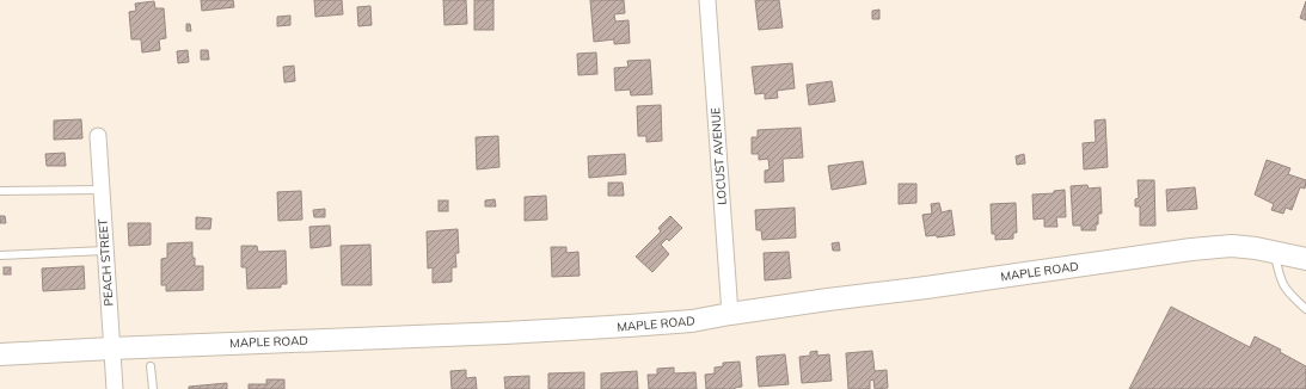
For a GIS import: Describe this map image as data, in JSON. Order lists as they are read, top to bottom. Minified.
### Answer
{"streets":{"street":["LOCUST AVENUE","PEACH STREET","MAPLE ROAD"]},"crossings":[["LOCUST AVENUE","MAPLE ROAD"],["PEACH STREET","MAPLE ROAD"]]}
